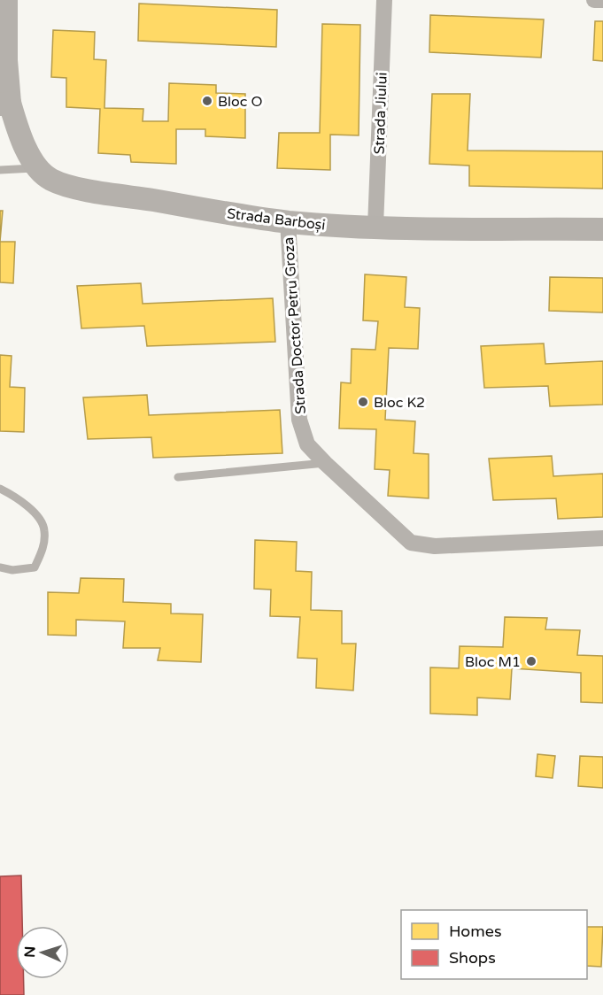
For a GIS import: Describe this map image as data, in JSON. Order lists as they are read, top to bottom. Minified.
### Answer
{"streets":{"street":["Strada Jiului","Strada Barboși","Strada Doctor Petru Groza"]},"crossings":[["Strada Jiului","Strada Barboși"],["Strada Barboși","Strada Doctor Petru Groza"]],"places":["Bloc O","Bloc K2","Bloc M1"],"legend":["Homes","Shops"],"north":"left"}
